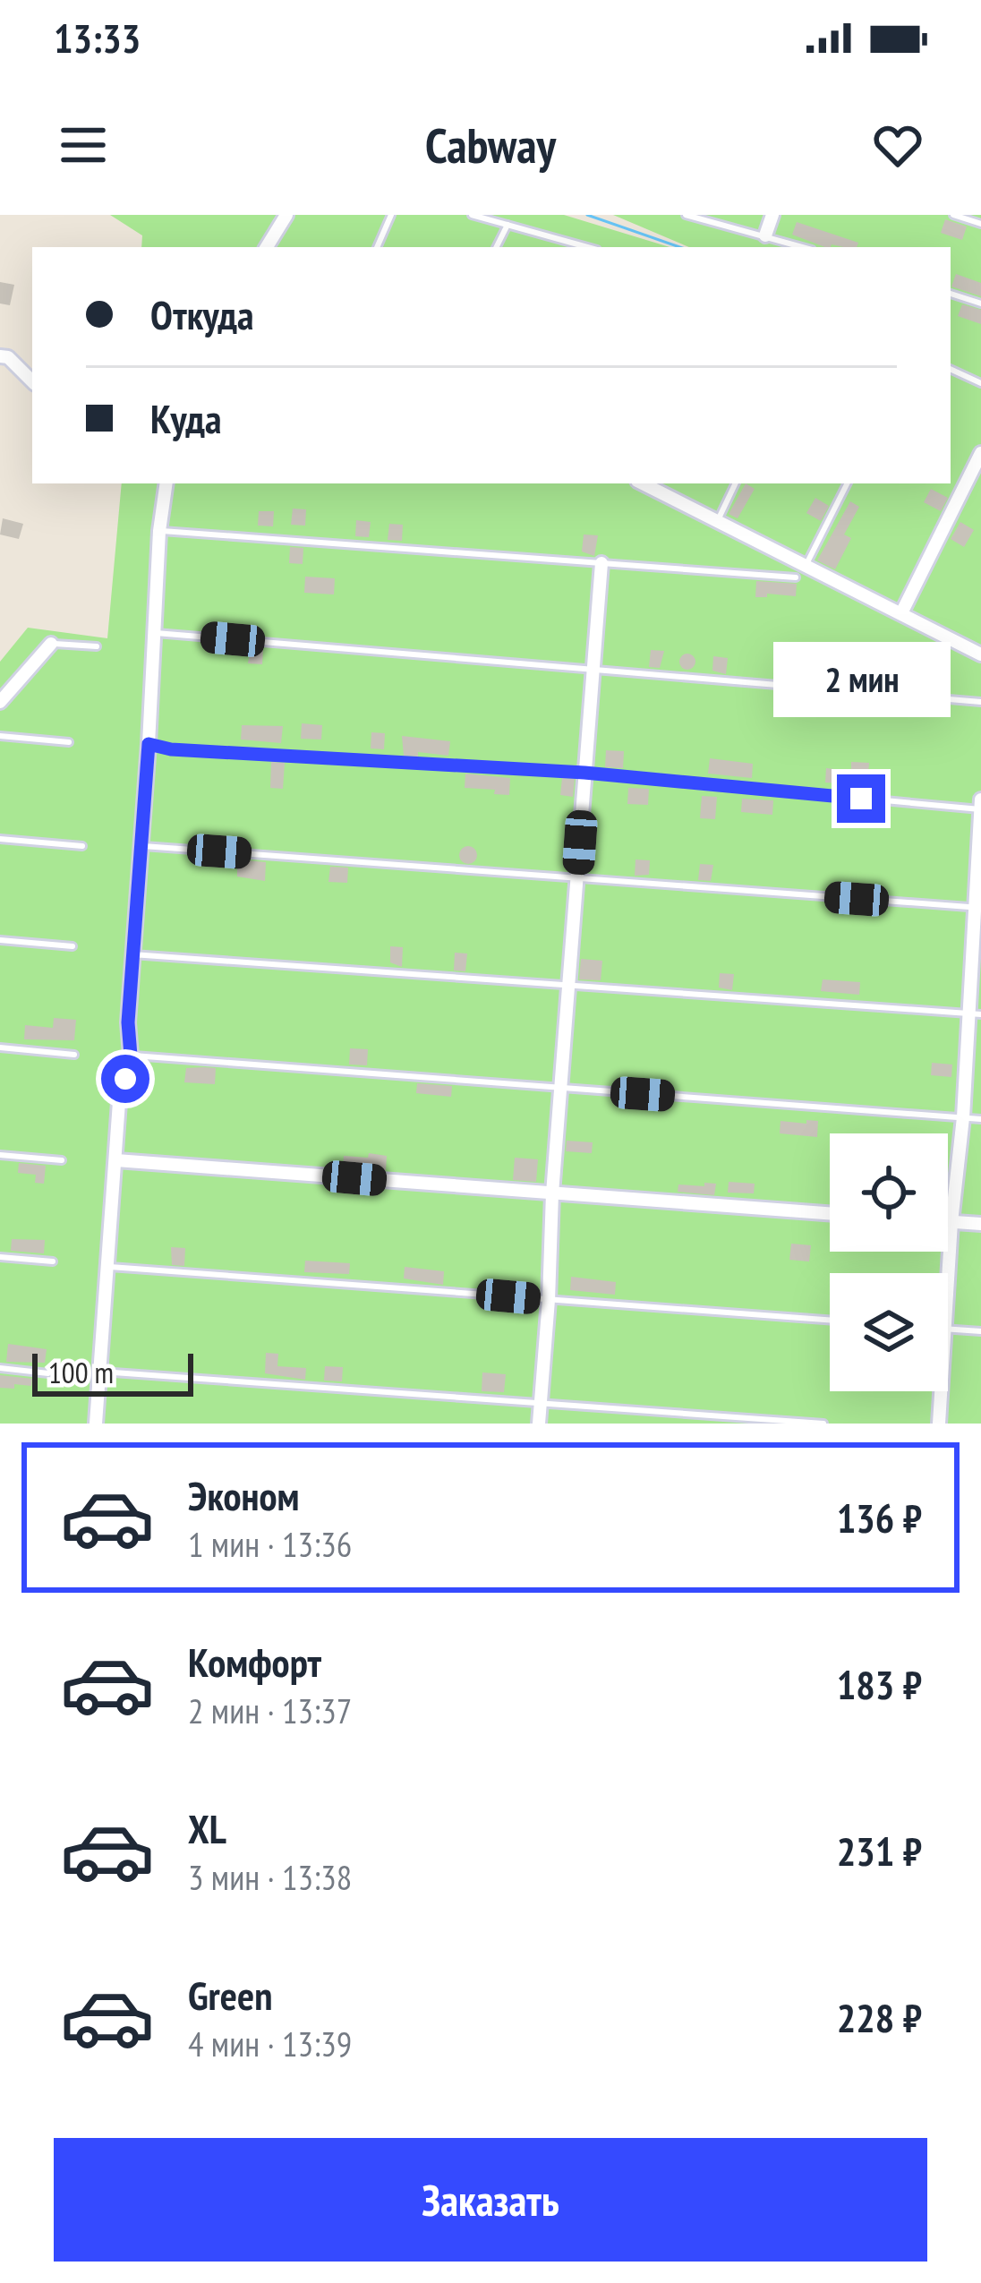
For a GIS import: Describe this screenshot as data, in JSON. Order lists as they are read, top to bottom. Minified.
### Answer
{"scale_bar":"100 m","page":{"status":"13:33","header":"Cabway","banner":["Откуда","Куда"],"bubble":"2 мин","scale":"100 m","list":[{"name":"Эконом","note":"1 мин · 13:36","value":"136 ₽"},{"name":"Комфорт","note":"2 мин · 13:37","value":"183 ₽"},{"name":"XL","note":"3 мин · 13:38","value":"231 ₽"},{"name":"Green","note":"4 мин · 13:39","value":"228 ₽"}],"buttons":"Заказать"}}
